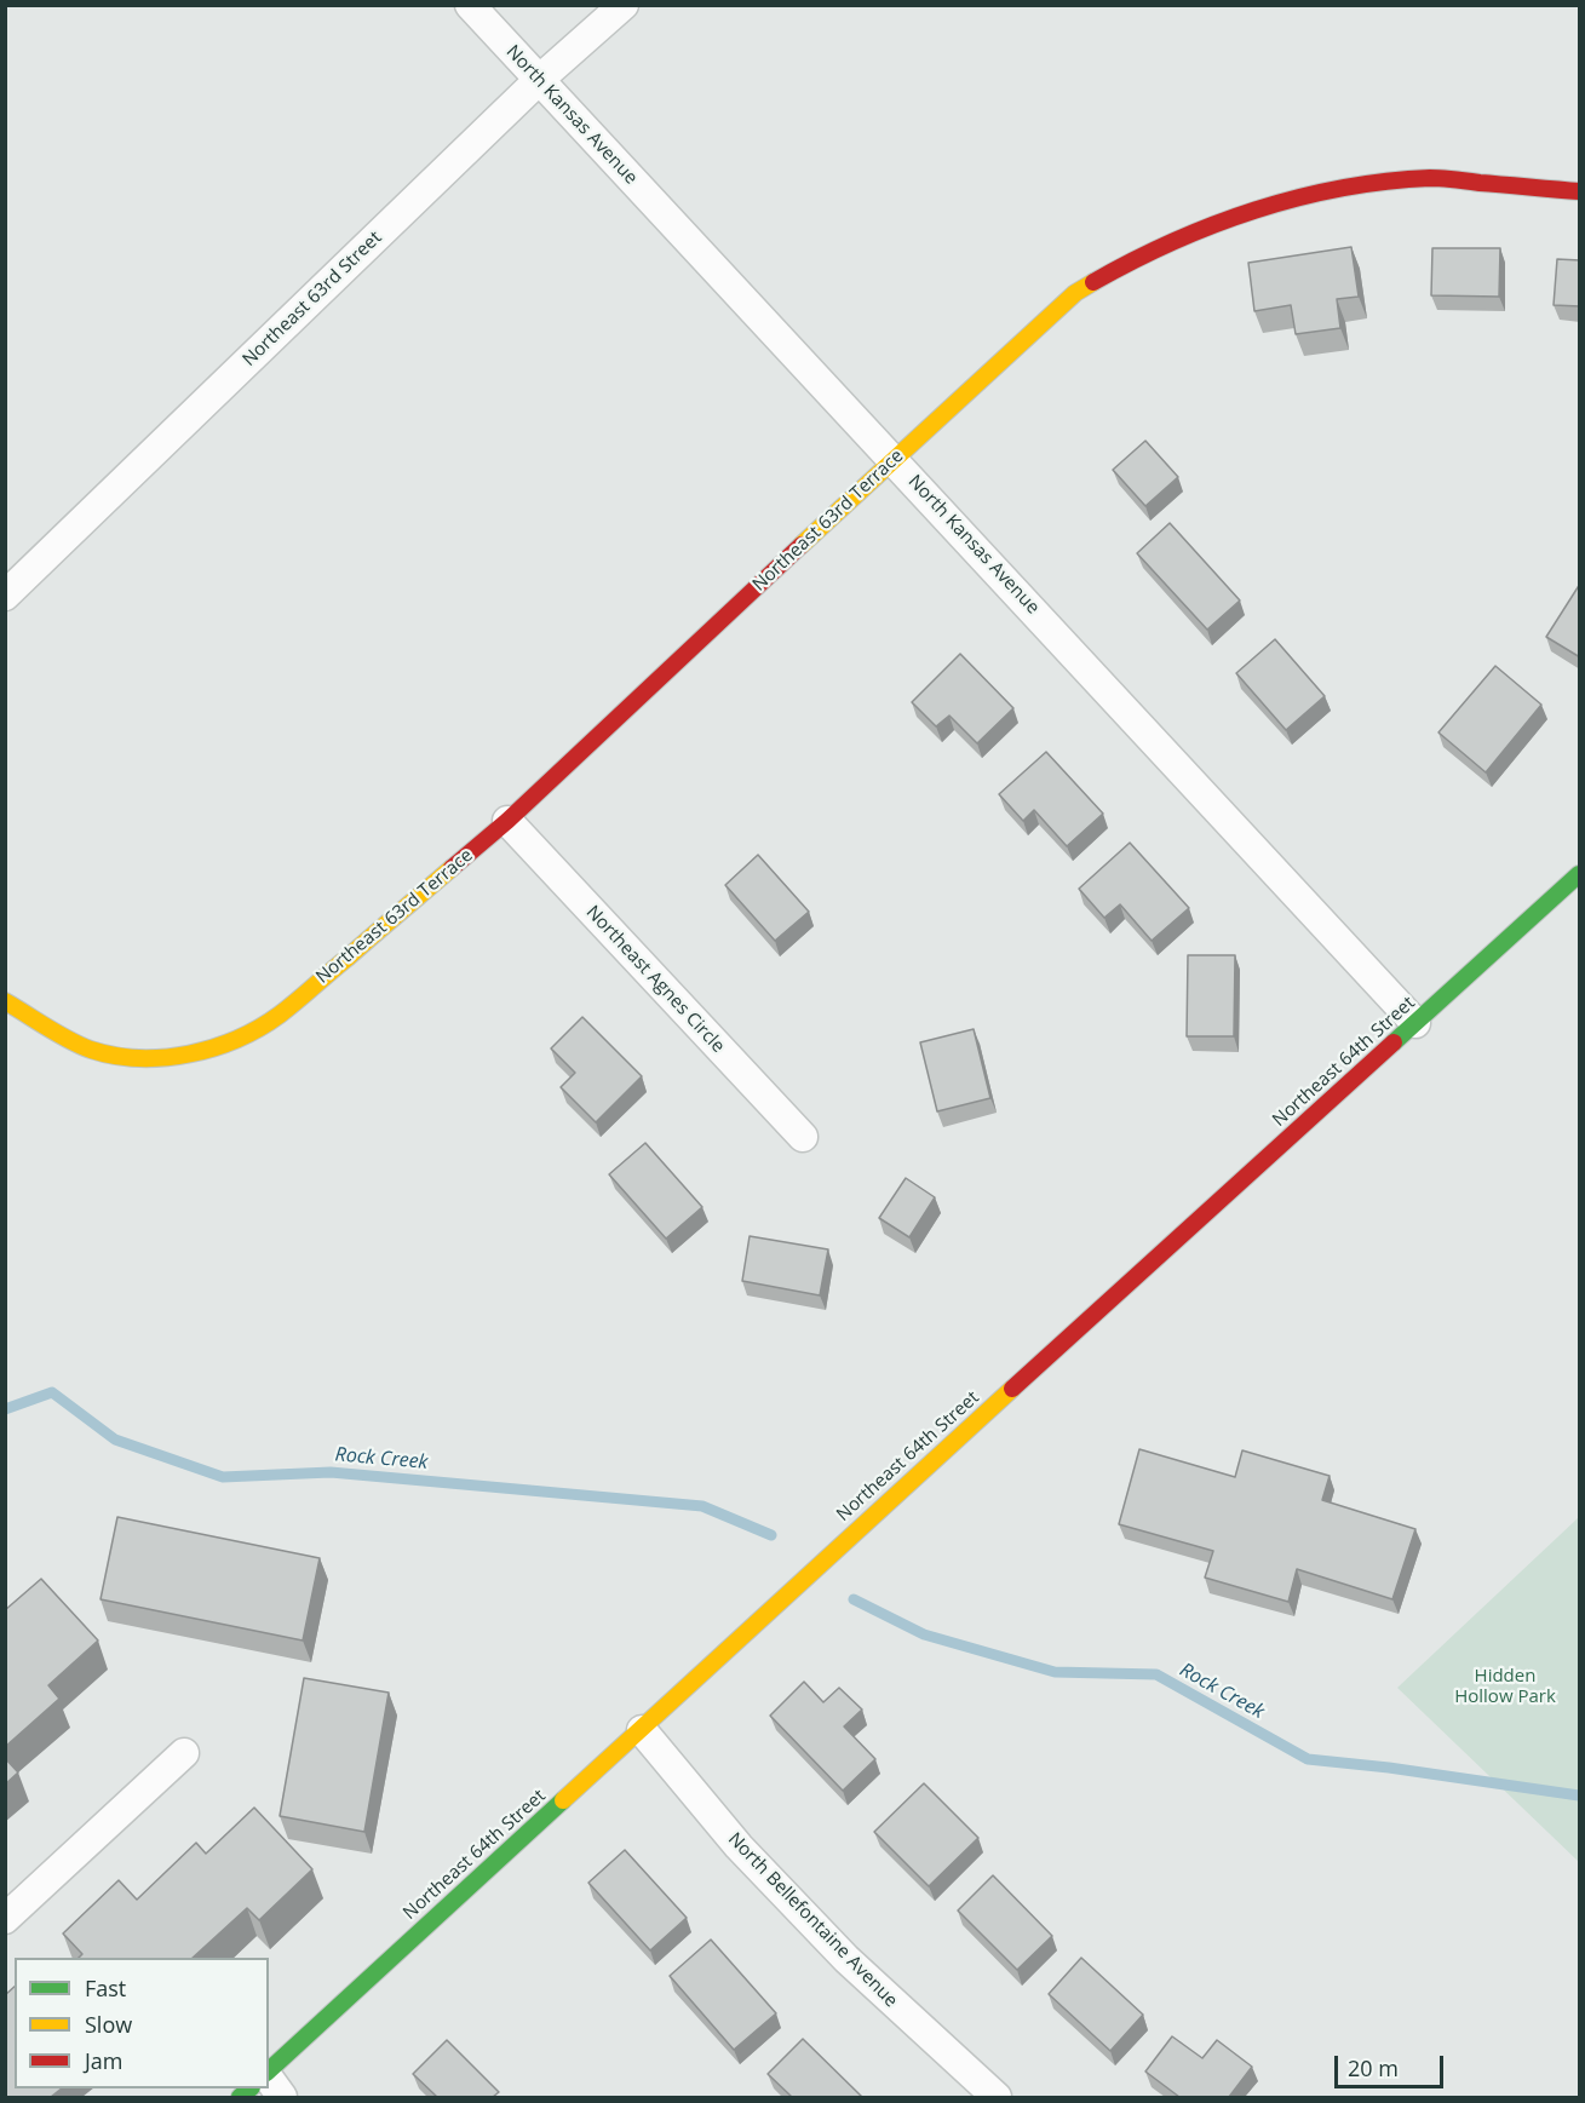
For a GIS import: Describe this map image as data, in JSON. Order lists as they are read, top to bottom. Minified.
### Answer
{"streets":{"street":["North Kansas Avenue","Northeast 63rd Street","Northeast 63rd Terrace","Northeast Agnes Circle","Northeast 64th Street","North Bellefontaine Avenue"]},"crossings":[["North Kansas Avenue","Northeast 63rd Street"],["North Kansas Avenue","Northeast 63rd Terrace"],["North Kansas Avenue","Northeast 64th Street"],["Northeast 63rd Terrace","Northeast Agnes Circle"],["Northeast 64th Street","North Bellefontaine Avenue"]],"water":["Rock Creek"],"parks":["Hidden Hollow Park"],"legend":["Fast","Slow","Jam"],"scale_bar":"20 m"}
